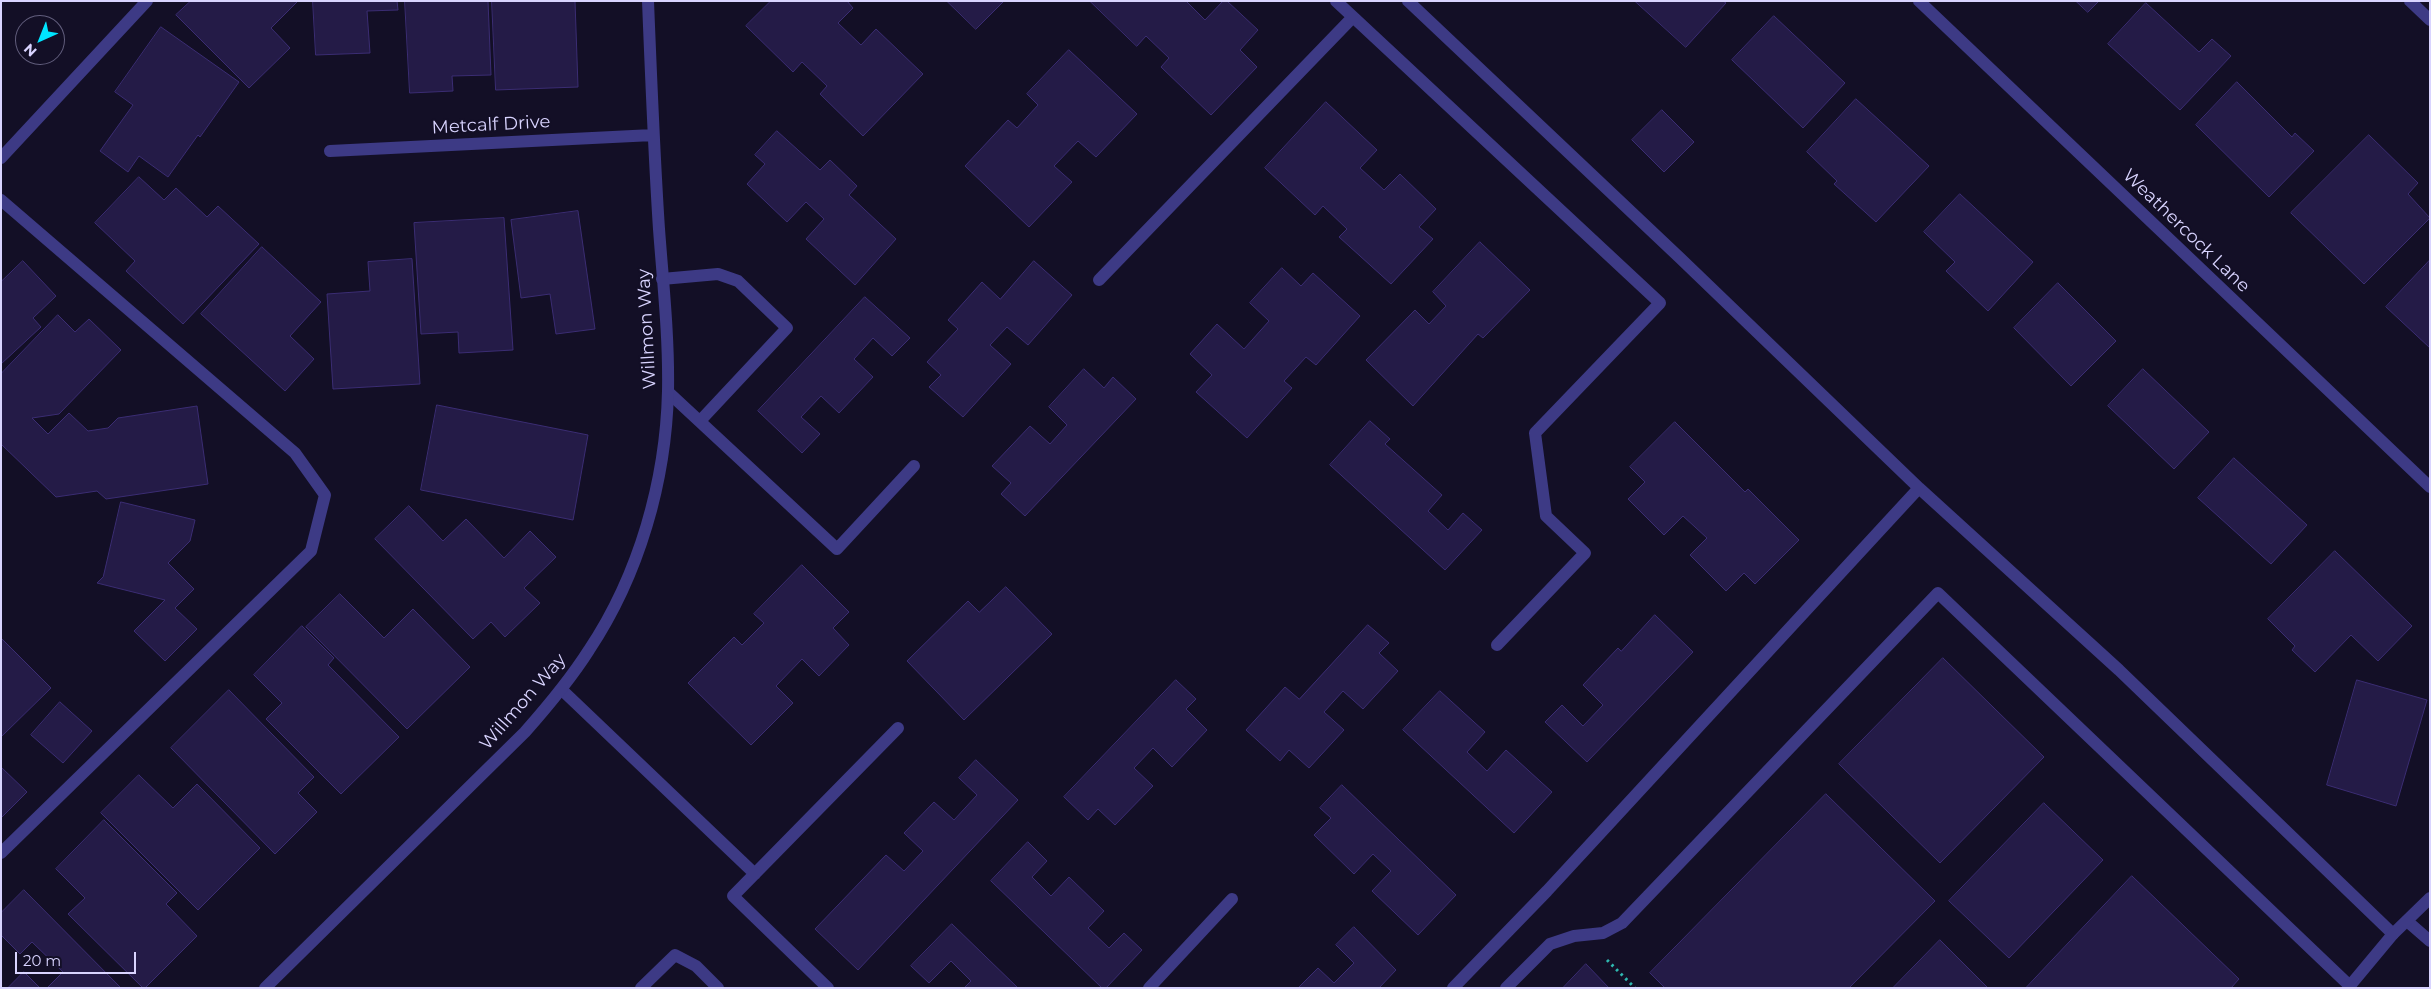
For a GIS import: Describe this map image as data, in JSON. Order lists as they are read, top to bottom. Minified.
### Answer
{"streets":{"street":["Metcalf Drive","Weathercock Lane","Willmon Way"]},"crossings":[["Metcalf Drive","Willmon Way"]],"scale_bar":"20 m","north":"bottom left"}
